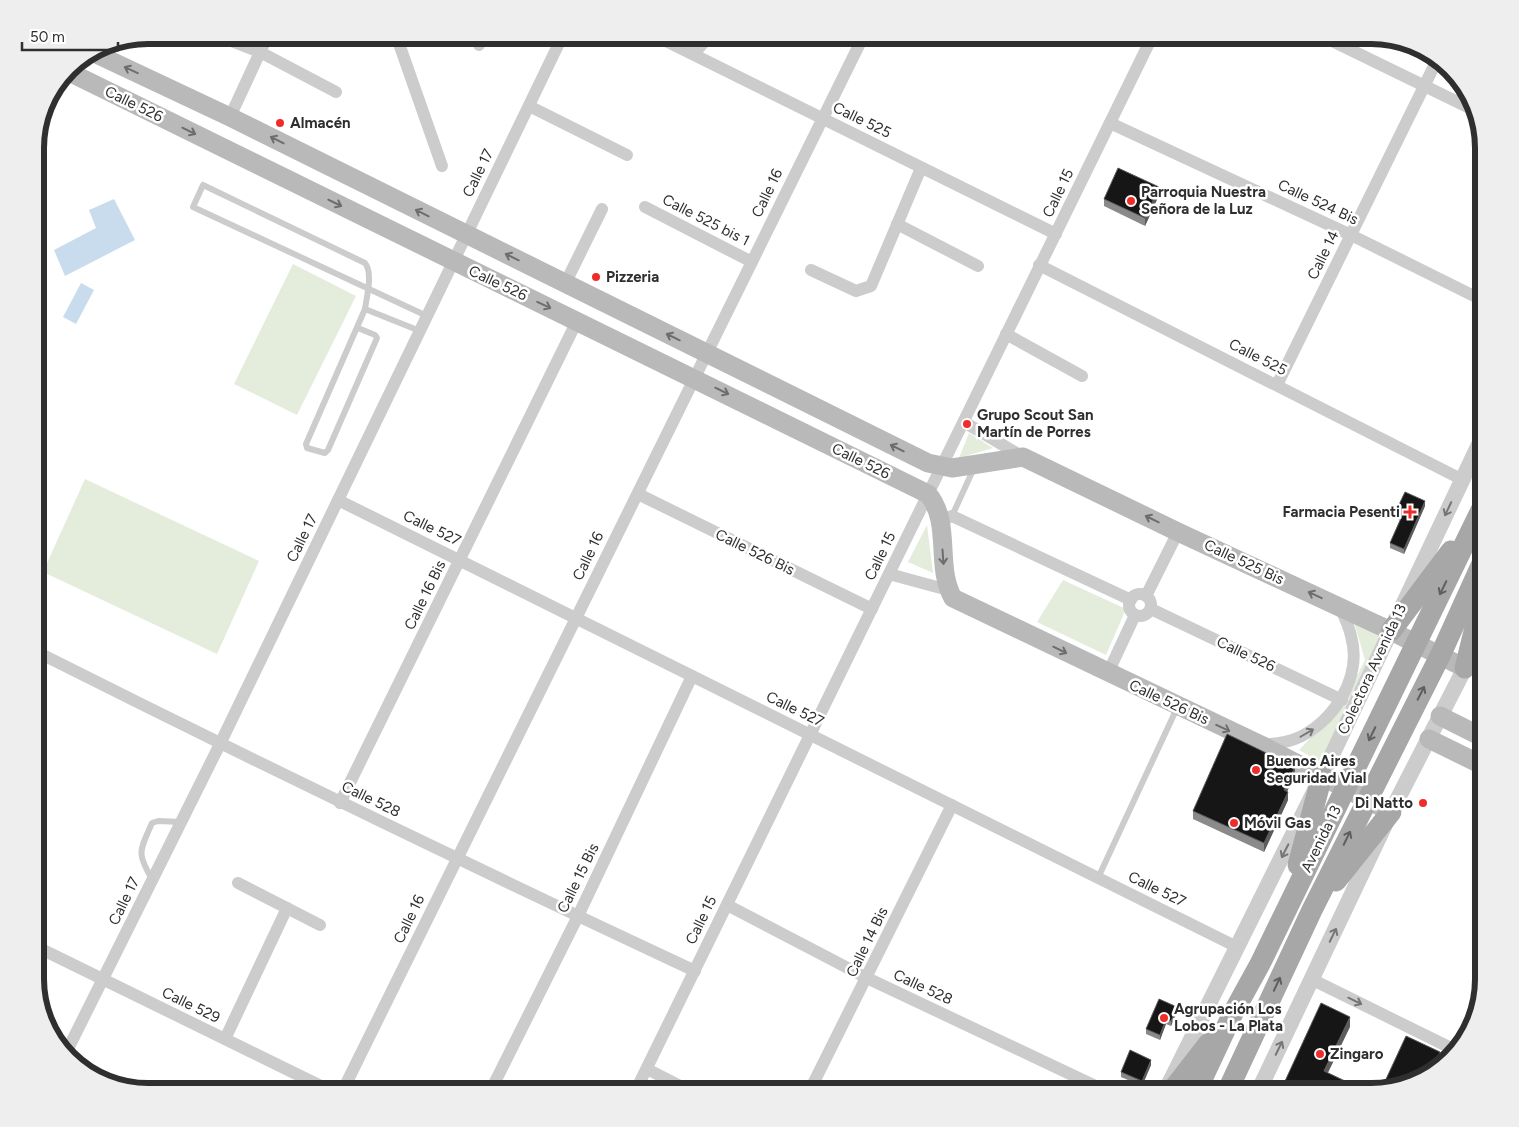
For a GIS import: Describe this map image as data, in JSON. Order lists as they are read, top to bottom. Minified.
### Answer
{"streets":{"main road":["Calle 526","Calle 526 Bis","Calle 525 Bis","Avenida 13"],"street":["Calle 525","Calle 17","Calle 16","Calle 15","Calle 524 Bis","Calle 525 bis 1","Calle 14","Calle 527","Calle 16 Bis","Colectora Avenida 13","Calle 528","Calle 15 Bis","Calle 14 Bis","Calle 529"]},"crossings":[["Calle 526","Calle 17"],["Calle 526","Calle 16"],["Calle 526","Calle 15"],["Calle 526","Calle 16 Bis"],["Calle 525","Calle 16"],["Calle 525","Calle 15"],["Calle 525","Calle 14"],["Calle 525","Colectora Avenida 13"],["Calle 17","Calle 527"],["Calle 17","Calle 528"],["Calle 17","Calle 529"],["Calle 16","Calle 525 bis 1"],["Calle 16","Calle 527"],["Calle 16","Calle 526 Bis"],["Calle 16","Calle 528"],["Calle 15","Calle 524 Bis"],["Calle 15","Calle 527"],["Calle 15","Calle 526 Bis"],["Calle 15","Calle 525 Bis"],["Calle 15","Calle 528"],["Calle 524 Bis","Calle 14"],["Calle 527","Calle 16 Bis"],["Calle 527","Colectora Avenida 13"],["Calle 527","Calle 15 Bis"],["Calle 527","Calle 14 Bis"],["Calle 526 Bis","Colectora Avenida 13"],["Calle 526 Bis","Avenida 13"],["Calle 525 Bis","Colectora Avenida 13"],["Calle 525 Bis","Avenida 13"],["Calle 16 Bis","Calle 528"],["Calle 528","Calle 15 Bis"],["Calle 528","Calle 14 Bis"]],"places":{"other":["Almacén","Parroquia Nuestra Señora de la Luz","Pizzeria","Grupo Scout San Martín de Porres","Buenos Aires Seguridad Vial","Di Natto","Móvil Gas","Agrupación Los Lobos - La Plata","Zingaro"],"health":["Farmacia Pesenti"]},"scale_bar":"50 m"}
